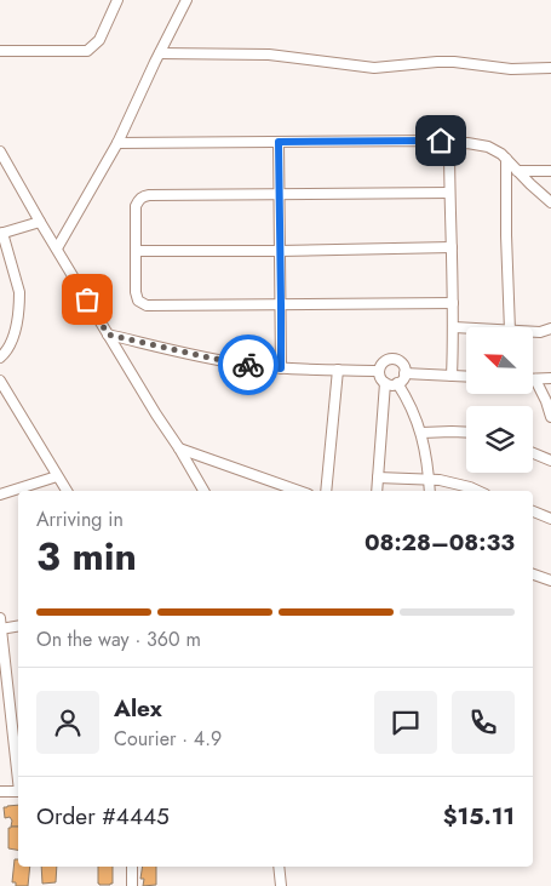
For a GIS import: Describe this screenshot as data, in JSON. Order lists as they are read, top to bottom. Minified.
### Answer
{"north":"top left","page":{"heading":["3 min","Arriving in","08:28–08:33"],"panel":["Alex","Courier · 4.9","Order #4445","$15.11"],"bar":"On the way · 360 m"}}
